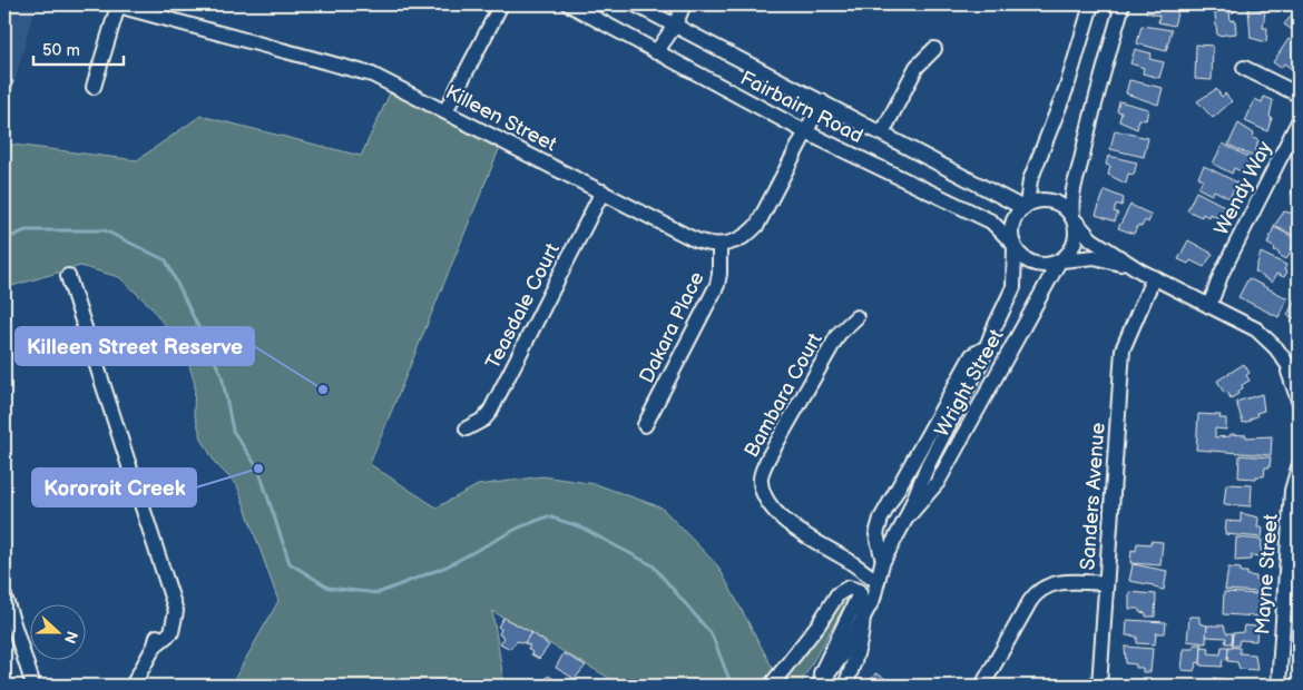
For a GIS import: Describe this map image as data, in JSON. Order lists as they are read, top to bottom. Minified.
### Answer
{"streets":{"street":["Fairbairn Road","Killeen Street","Wendy Way","Teasdale Court","Dakara Place","Wright Street","Bambara Court","Sanders Avenue","Mayne Street"]},"crossings":[["Fairbairn Road","Wright Street"],["Killeen Street","Teasdale Court"],["Killeen Street","Dakara Place"],["Wright Street","Bambara Court"]],"places":["Killeen Street Reserve","Kororoit Creek"],"scale_bar":"50 m","north":"right"}
